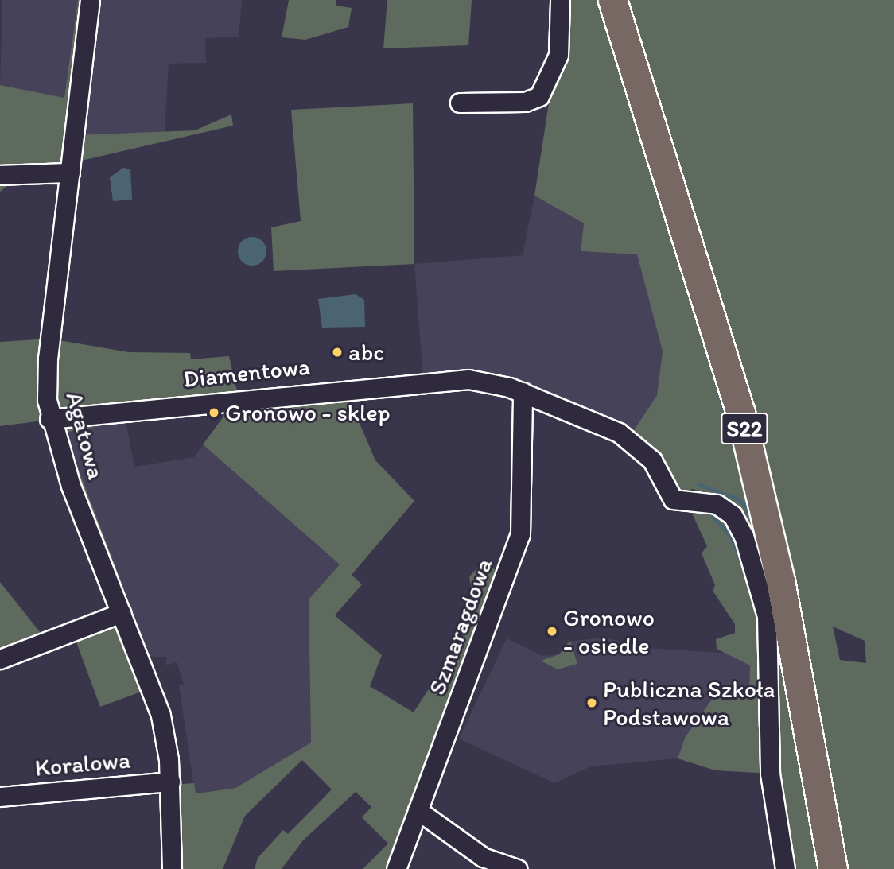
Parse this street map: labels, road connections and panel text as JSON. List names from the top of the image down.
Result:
{
  "streets": {
    "highway": ["S22"],
    "street": [
      "Diamentowa",
      "Agatowa",
      "Szmaragdowa",
      "Koralowa"
    ]
  },
  "crossings": [
    ["Diamentowa", "Agatowa"],
    ["Diamentowa", "Szmaragdowa"],
    ["Agatowa", "Koralowa"]
  ],
  "places": [
    "abc",
    "Gronowo - sklep",
    "Gronowo - osiedle",
    "Publiczna Szkoła Podstawowa"
  ]
}
